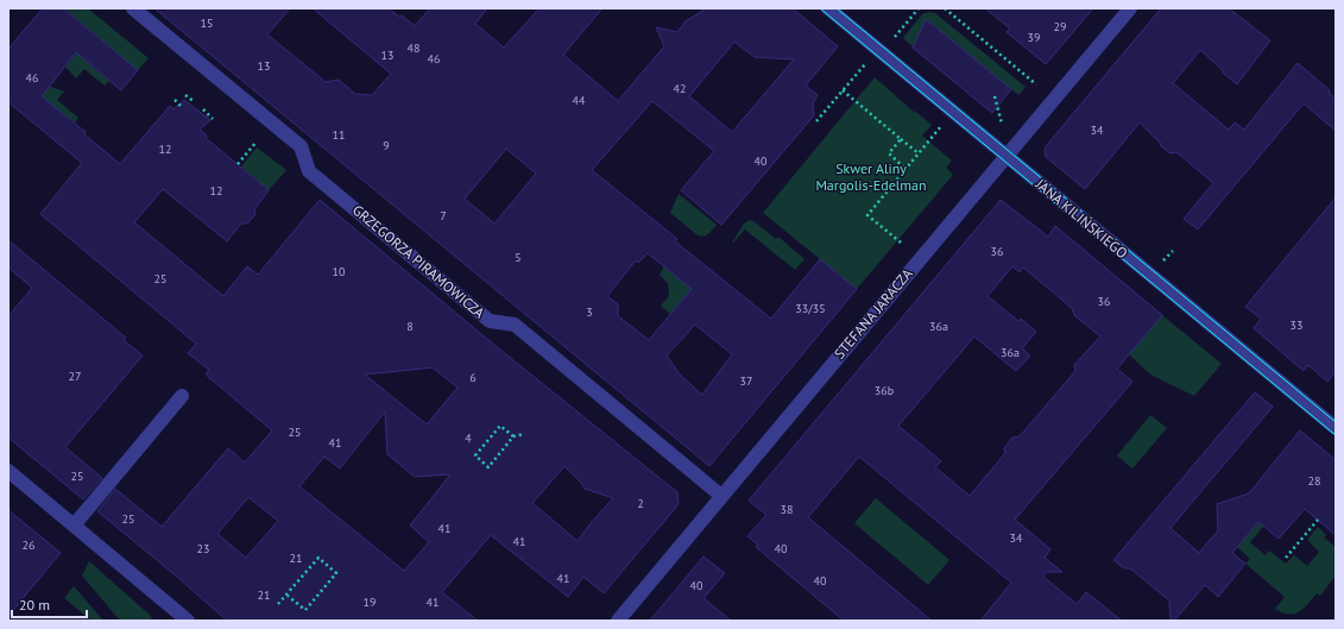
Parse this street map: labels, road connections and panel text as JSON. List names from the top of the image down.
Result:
{
  "streets": {
    "street": ["JANA KILIŃSKIEGO", "GRZEGORZA PIRAMOWICZA", "STEFANA JARACZA"]
  },
  "crossings": [
    ["JANA KILIŃSKIEGO", "STEFANA JARACZA"],
    ["GRZEGORZA PIRAMOWICZA", "STEFANA JARACZA"]
  ],
  "parks": ["Skwer Aliny Margolis-Edelman"],
  "house_numbers": [
    "15",
    "29",
    "39",
    "48",
    "13",
    "46",
    "13",
    "46",
    "42",
    "44",
    "34",
    "11",
    "9",
    "12",
    "40",
    "12",
    "7",
    "36",
    "5",
    "10",
    "25",
    "36",
    "33/35",
    "3",
    "33",
    "8",
    "36a",
    "36a",
    "27",
    "6",
    "37",
    "36b",
    "25",
    "4",
    "41",
    "25",
    "28",
    "2",
    "38",
    "25",
    "41",
    "34",
    "41",
    "26",
    "23",
    "40",
    "21",
    "41",
    "40",
    "40",
    "21",
    "19",
    "41"
  ],
  "scale_bar": "20 m"
}
